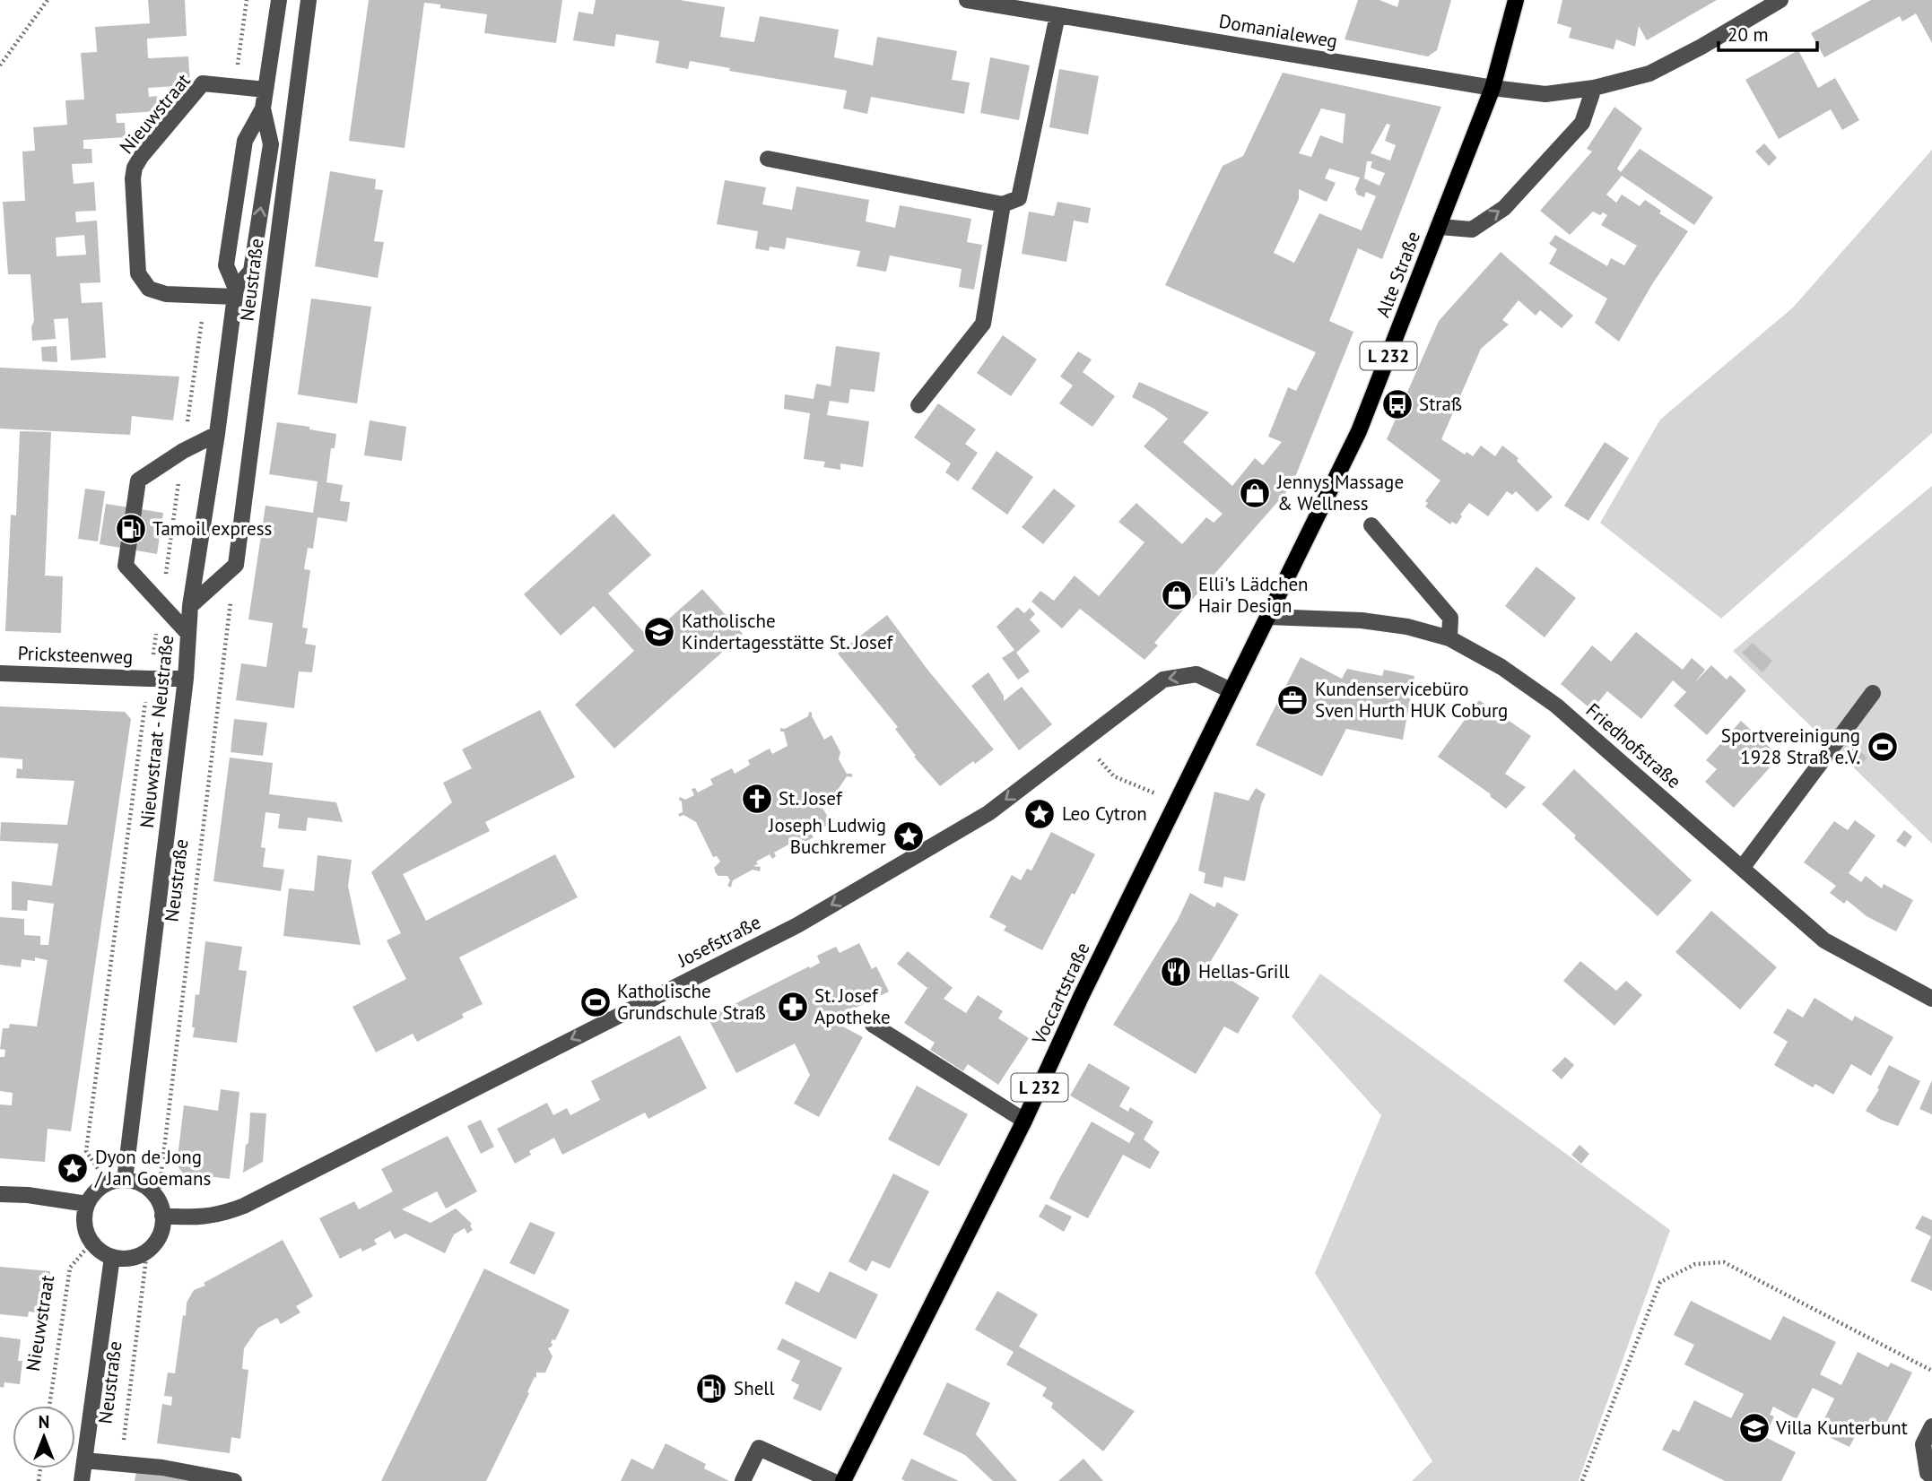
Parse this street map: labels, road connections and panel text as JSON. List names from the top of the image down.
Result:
{
  "streets": {
    "main road": ["Alte Straße", "L 232", "Voccartstraße"],
    "street": [
      "Domanialeweg",
      "Nieuwstraat",
      "Neustraße",
      "Pricksteenweg",
      "Nieuwstraat - Neustraße",
      "Friedhofstraße",
      "Josefstraße"
    ]
  },
  "crossings": [
    ["Domanialeweg", "Alte Straße"],
    ["Nieuwstraat", "Neustraße"],
    ["Nieuwstraat", "Nieuwstraat - Neustraße"],
    ["Nieuwstraat", "Josefstraße"],
    ["Alte Straße", "Friedhofstraße"],
    ["Alte Straße", "Josefstraße"],
    ["Alte Straße", "Voccartstraße"],
    ["Neustraße", "Nieuwstraat - Neustraße"],
    ["Neustraße", "Josefstraße"],
    ["Pricksteenweg", "Nieuwstraat - Neustraße"],
    ["Nieuwstraat - Neustraße", "Josefstraße"],
    ["Josefstraße", "Voccartstraße"]
  ],
  "one_way": ["Josefstraße"],
  "places": {
    "bus stop": ["Straß"],
    "shop": ["Jennys Massage & Wellness", "Elli's Lädchen Hair Design"],
    "fuel station": ["Tamoil express", "Shell"],
    "school or university": ["Katholische Kindertagesstätte St. Josef", "Villa Kunterbunt"],
    "office": ["Kundenservicebüro Sven Hurth HUK Coburg"],
    "sports": ["Sportvereinigung 1928 Straß e.V.", "Katholische Grundschule Straß"],
    "church": ["St. Josef"],
    "place": ["Leo Cytron", "Joseph Ludwig Buchkremer", "Dyon de Jong / Jan Goemans"],
    "restaurant": ["Hellas-Grill"],
    "pharmacy": ["St. Josef Apotheke"]
  },
  "scale_bar": "20 m",
  "north": "top"
}
